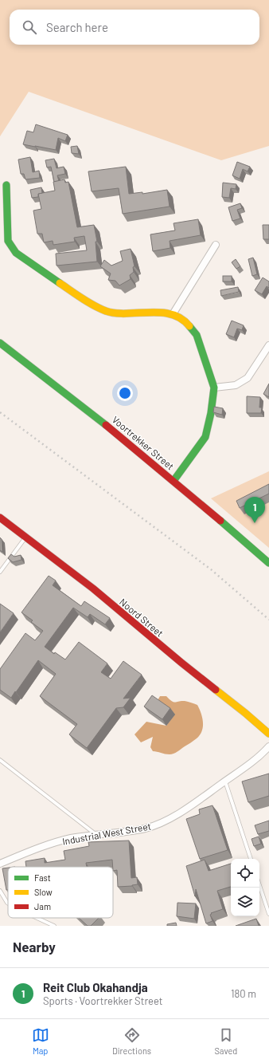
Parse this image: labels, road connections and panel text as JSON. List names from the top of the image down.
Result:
{
  "streets": {
    "street": ["Voortrekker Street", "Noord Street", "Industrial West Street"]
  },
  "legend": ["Fast", "Slow", "Jam"],
  "page": {
    "search": "Search here",
    "pins": "1",
    "heading": "Nearby",
    "list": [
      {
        "mark": "1",
        "name": "Reit Club Okahandja",
        "note": "Sports · Voortrekker Street",
        "value": "180 m"
      }
    ],
    "nav": ["Map", "Directions", "Saved"]
  }
}
